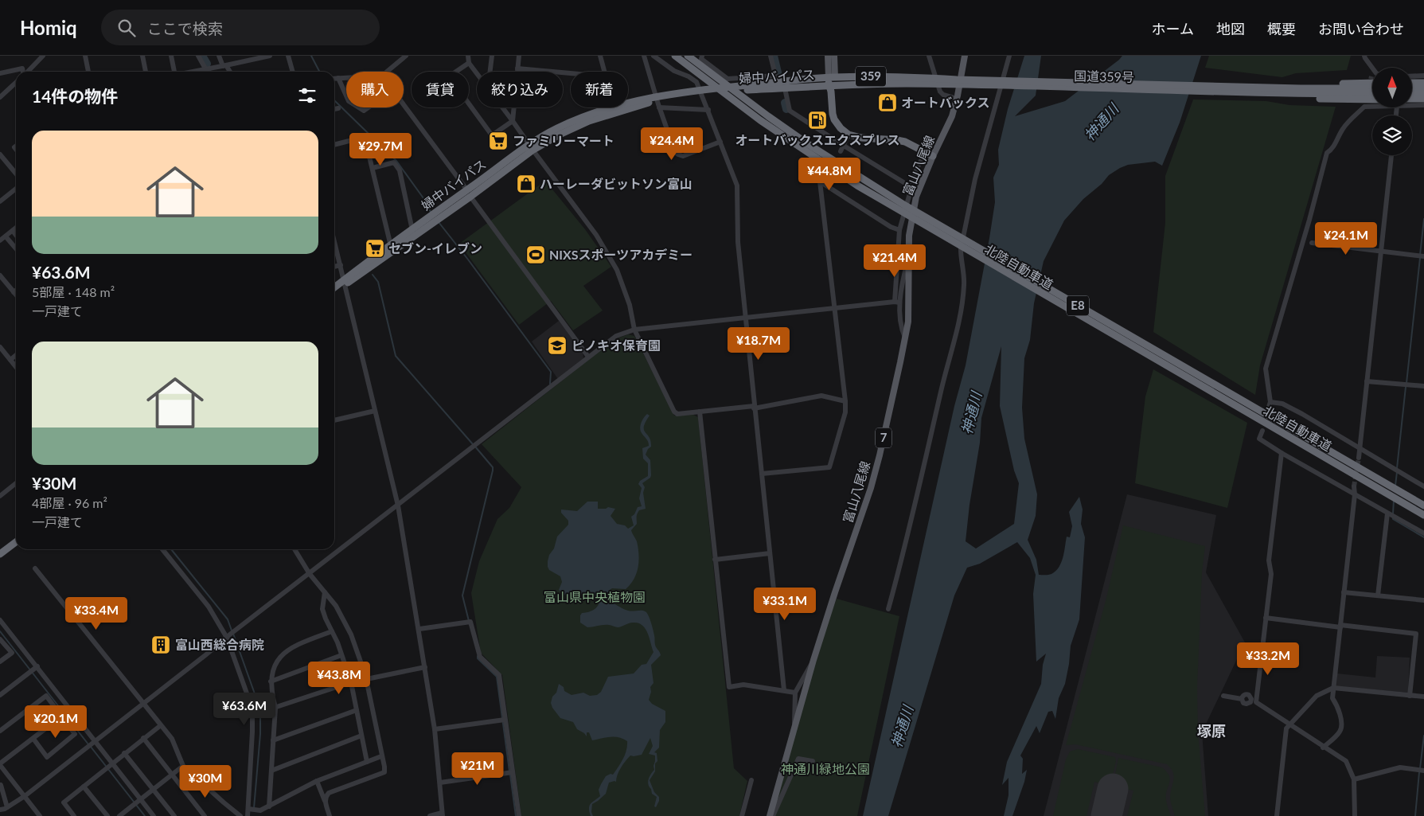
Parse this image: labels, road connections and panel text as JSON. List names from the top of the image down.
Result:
{
  "streets": {
    "highway": [
      "婦中バイパス",
      "359",
      "国道359号",
      "北陸自動車道",
      "E8"
    ],
    "main road": ["富山八尾線", "7"]
  },
  "crossings": [
    ["婦中バイパス", "国道359号"]
  ],
  "districts": ["塚原"],
  "water": ["神通川"],
  "parks": ["富山県中央植物園", "神通川緑地公園"],
  "places": {
    "shop": ["オートバックス", "ハーレーダビットソン富山"],
    "fuel station": ["オートバックスエクスプレス"],
    "supermarket": ["ファミリーマート", "セブン-イレブン"],
    "sports": ["NIXSスポーツアカデミー"],
    "school or university": ["ピノキオ保育園"],
    "building": ["富山西総合病院"]
  },
  "north": "top",
  "page": {
    "header": "Homiq",
    "search": "ここで検索",
    "nav": [
      "ホーム",
      "地図",
      "概要",
      "お問い合わせ"
    ],
    "chip": [
      "購入",
      "賃貸",
      "絞り込み",
      "新着"
    ],
    "heading": "14件の物件",
    "list": [
      {
        "name": "¥63.6M",
        "note": "5部屋 · 148 m² · 一戸建て"
      },
      {
        "name": "¥30M",
        "note": "4部屋 · 96 m² · 一戸建て"
      }
    ],
    "price": [
      "¥24.4M",
      "¥29.7M",
      "¥44.8M",
      "¥24.1M",
      "¥21.4M",
      "¥18.7M",
      "¥33.1M",
      "¥33.4M",
      "¥33.2M",
      "¥43.8M",
      "¥63.6M",
      "¥20.1M",
      "¥21M",
      "¥30M"
    ]
  }
}
